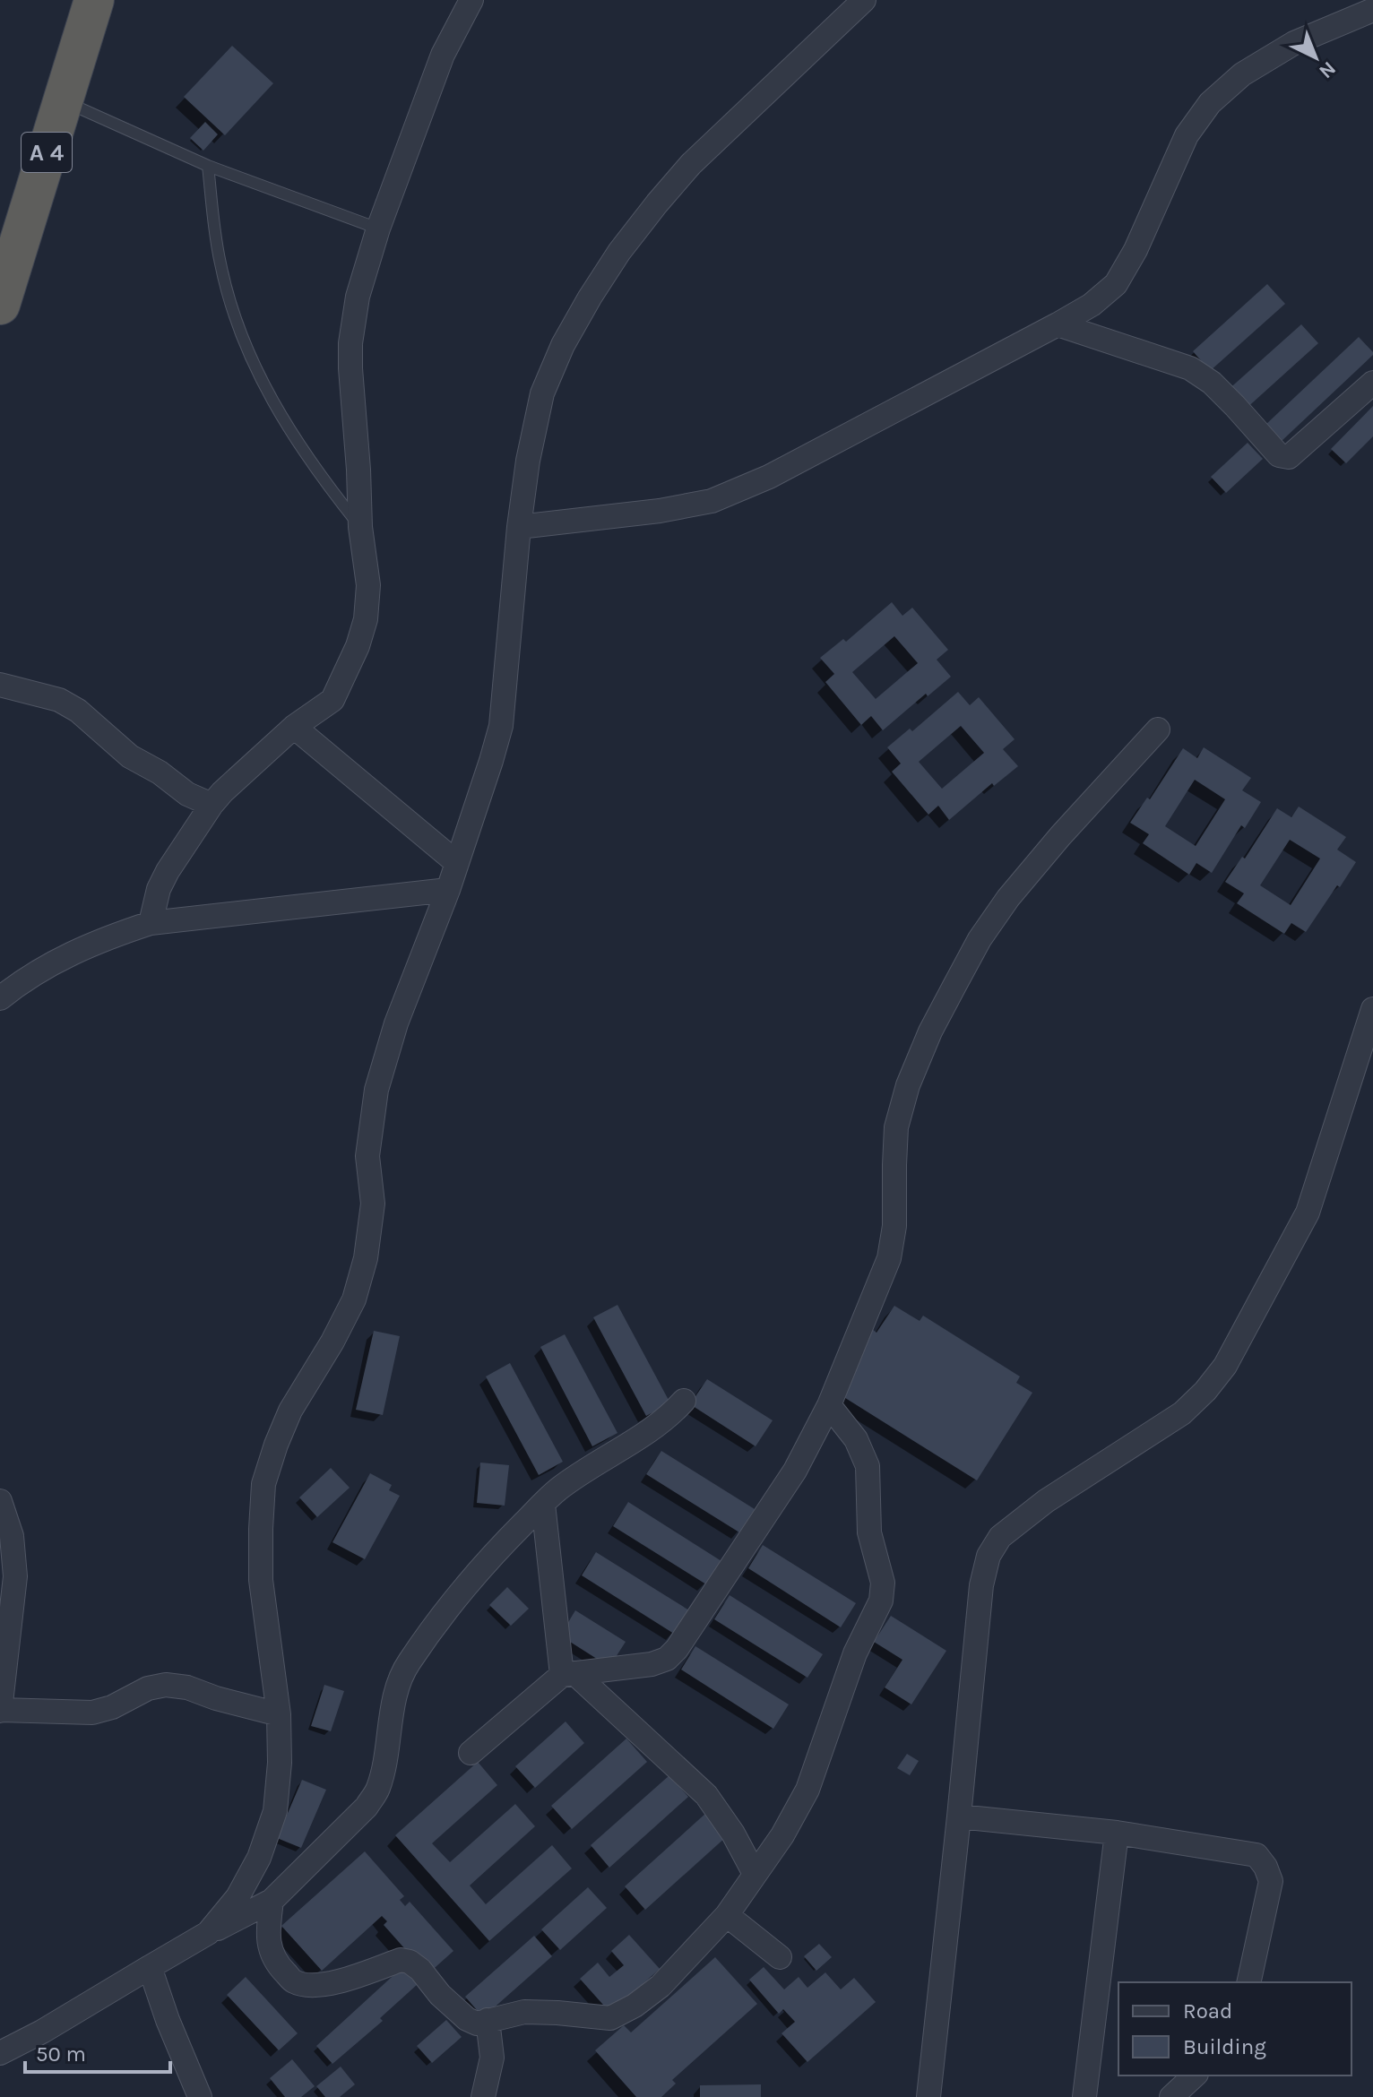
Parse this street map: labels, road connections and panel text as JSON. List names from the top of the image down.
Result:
{
  "streets": {
    "highway": ["A 4"]
  },
  "legend": ["Road", "Building"],
  "scale_bar": "50 m",
  "north": "bottom right"
}
